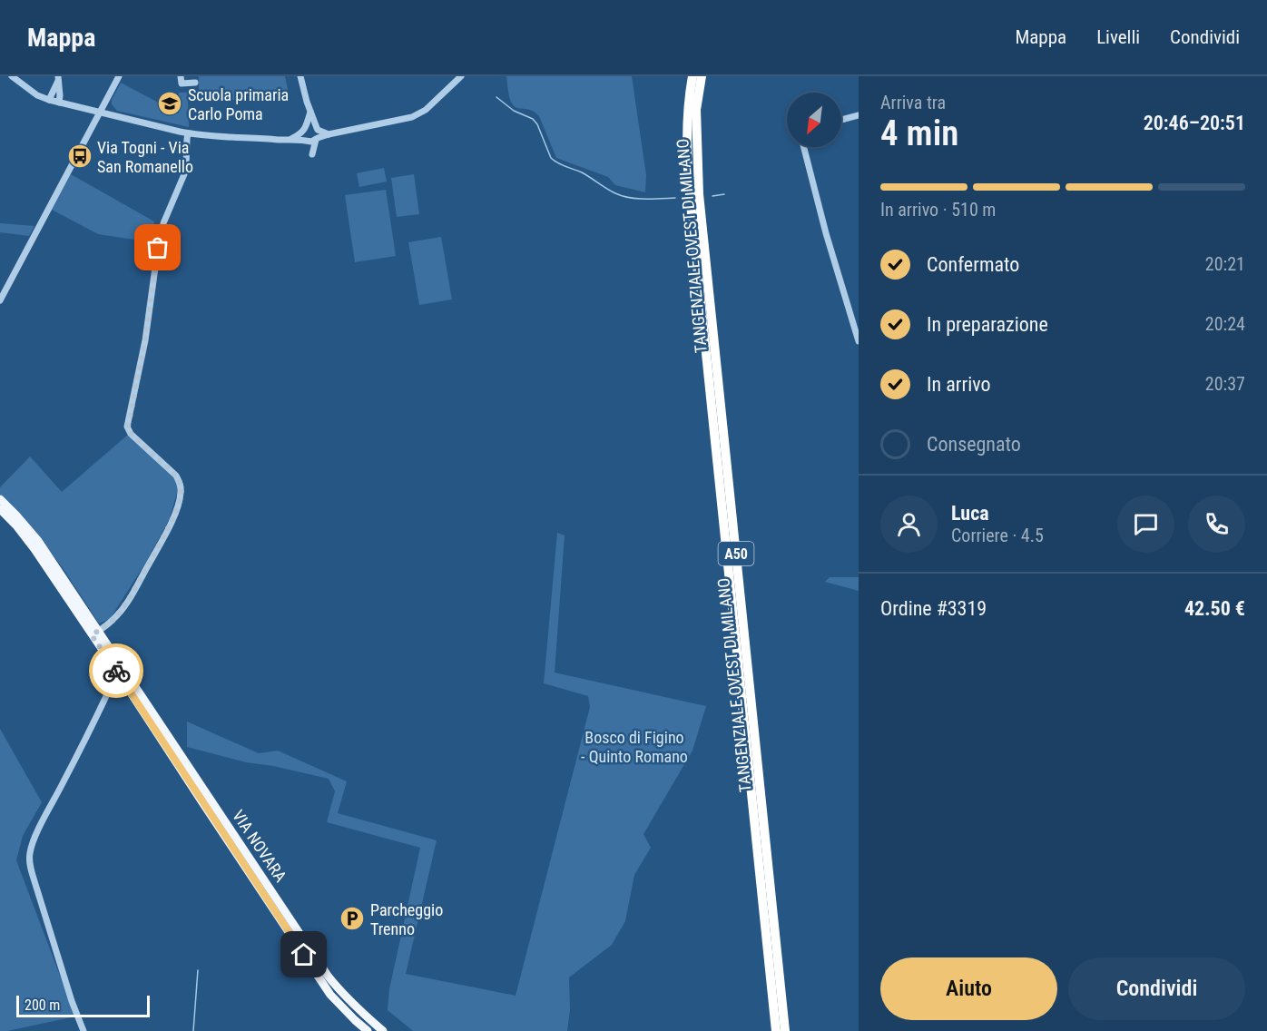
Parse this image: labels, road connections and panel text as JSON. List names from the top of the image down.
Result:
{
  "streets": {
    "highway": ["TANGENZIALE OVEST DI MILANO", "A50"],
    "main road": ["VIA NOVARA"]
  },
  "parks": ["Bosco di Figino - Quinto Romano"],
  "places": {
    "school or university": ["Scuola primaria Carlo Poma"],
    "bus stop": ["Via Togni - Via San Romanello"],
    "parking": ["Parcheggio Trenno"]
  },
  "scale_bar": "200 m",
  "north": "bottom left",
  "page": {
    "header": "Mappa",
    "nav": ["Mappa", "Livelli", "Condividi"],
    "heading": ["4 min", "Arriva tra", "20:46–20:51"],
    "panel": [
      "Luca",
      "Corriere · 4.5",
      "Ordine #3319",
      "42.50 €"
    ],
    "bar": "In arrivo · 510 m",
    "list": [
      ["Confermato", "20:21"],
      ["In preparazione", "20:24"],
      ["In arrivo", "20:37"],
      "Consegnato"
    ],
    "buttons": ["Aiuto", "Condividi"],
    "scale": "200 m"
  }
}
